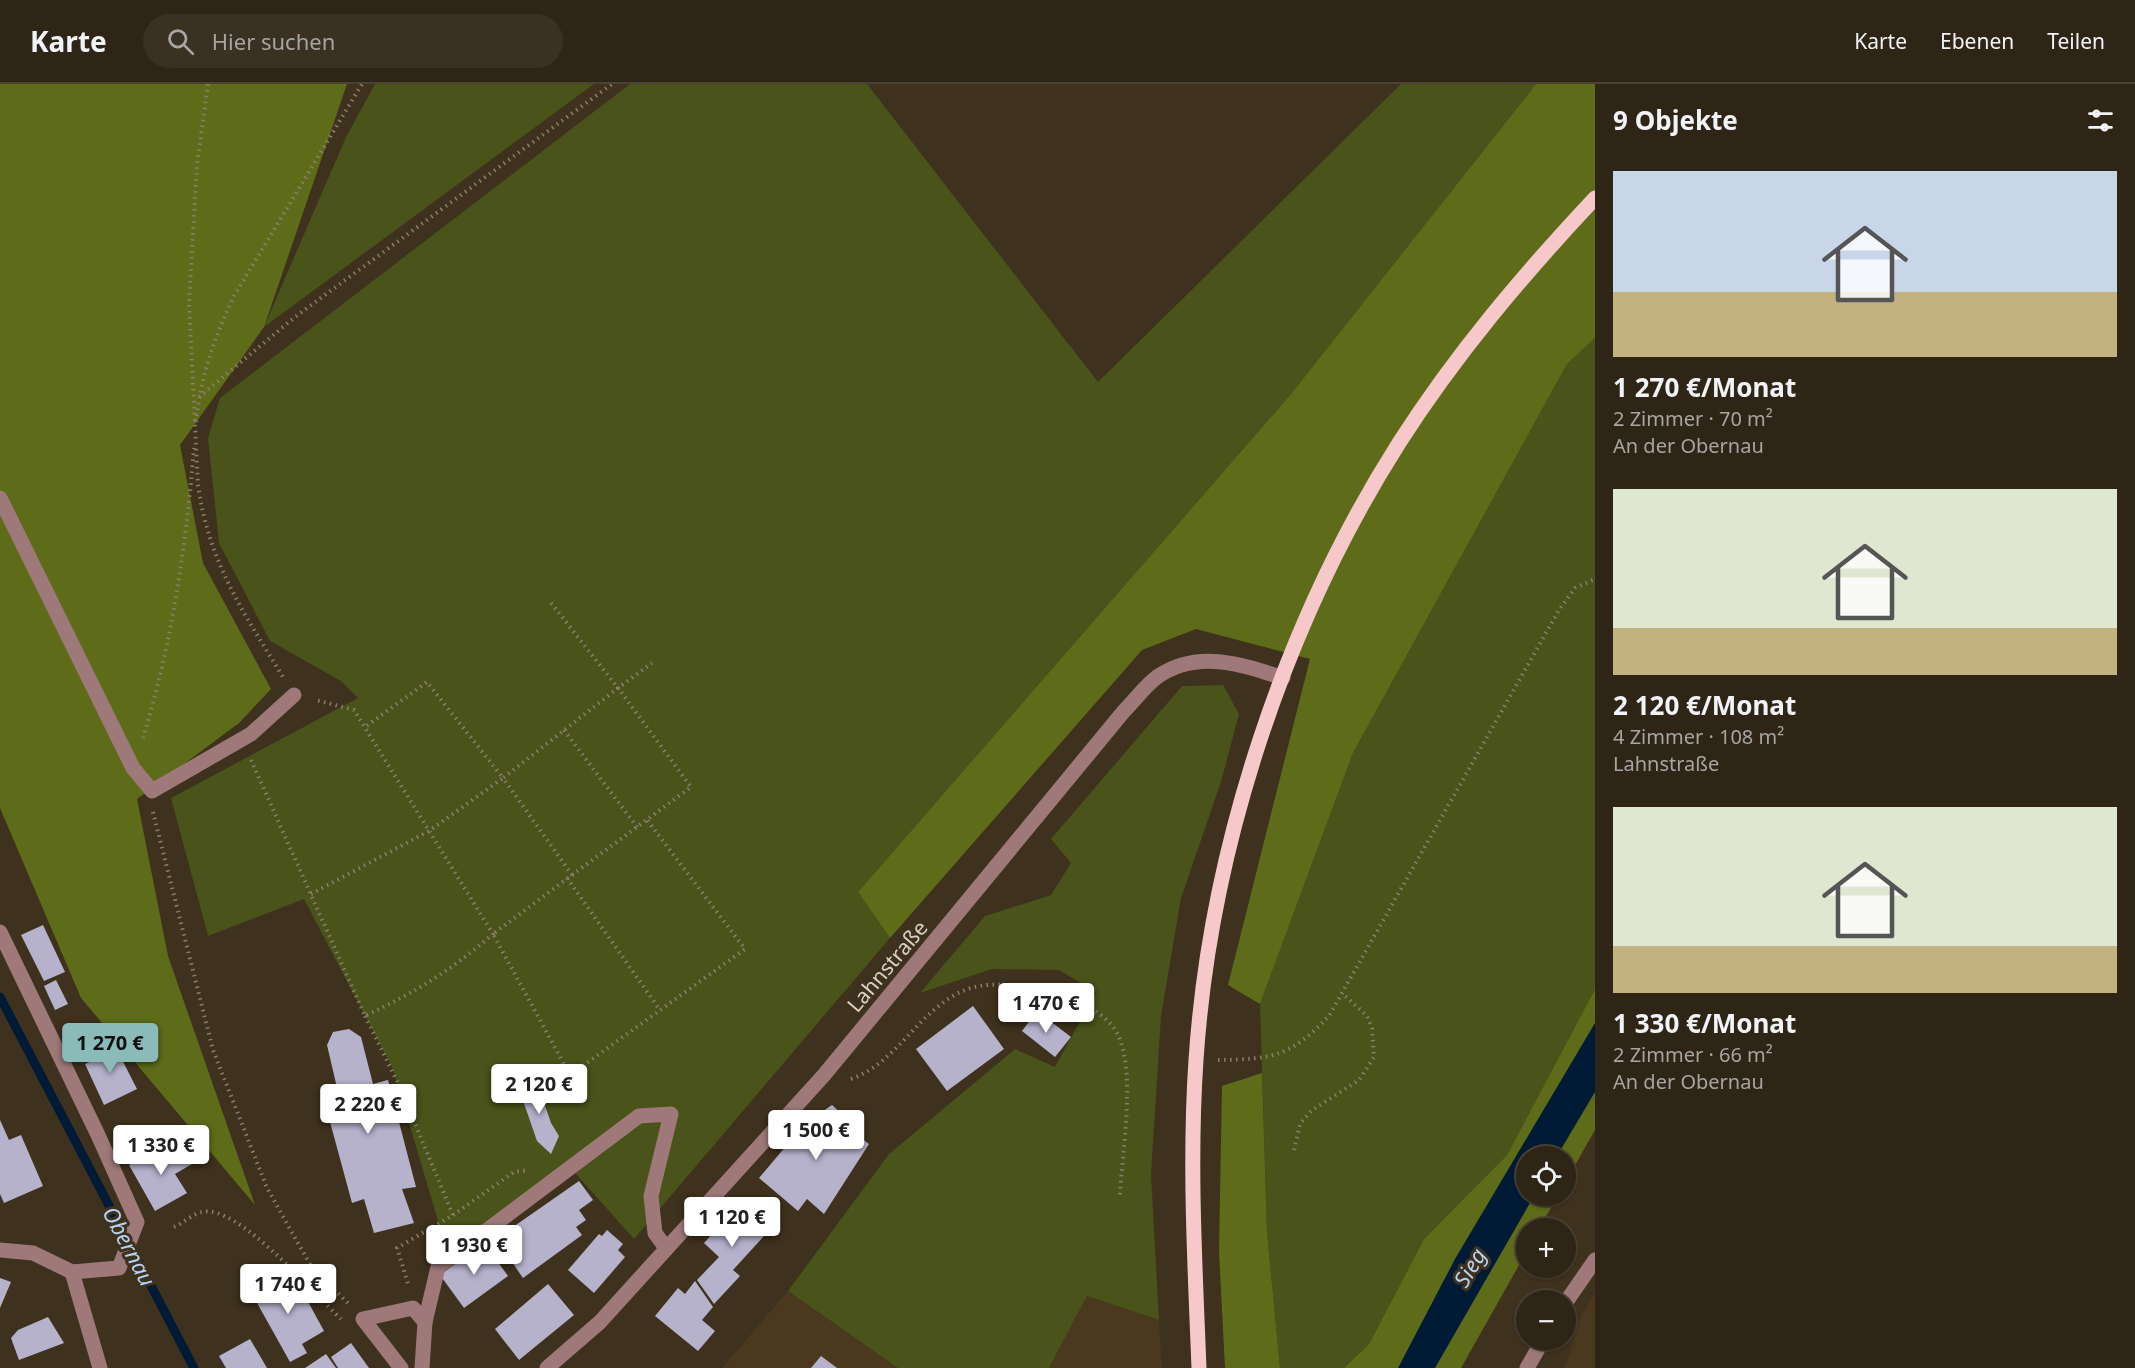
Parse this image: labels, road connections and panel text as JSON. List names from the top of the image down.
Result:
{
  "streets": {
    "street": ["Lahnstraße"]
  },
  "water": ["Obernau", "Sieg"],
  "page": {
    "header": "Karte",
    "search": "Hier suchen",
    "nav": ["Karte", "Ebenen", "Teilen"],
    "heading": "9 Objekte",
    "list": [
      {
        "name": "1 270 €/Monat",
        "note": "2 Zimmer · 70 m² · An der Obernau"
      },
      {
        "name": "2 120 €/Monat",
        "note": "4 Zimmer · 108 m² · Lahnstraße"
      },
      {
        "name": "1 330 €/Monat",
        "note": "2 Zimmer · 66 m² · An der Obernau"
      }
    ],
    "price": [
      "1 470 €",
      "1 270 €",
      "2 120 €",
      "2 220 €",
      "1 500 €",
      "1 330 €",
      "1 120 €",
      "1 930 €",
      "1 740 €"
    ],
    "map_buttons": ["+", "−"]
  }
}
